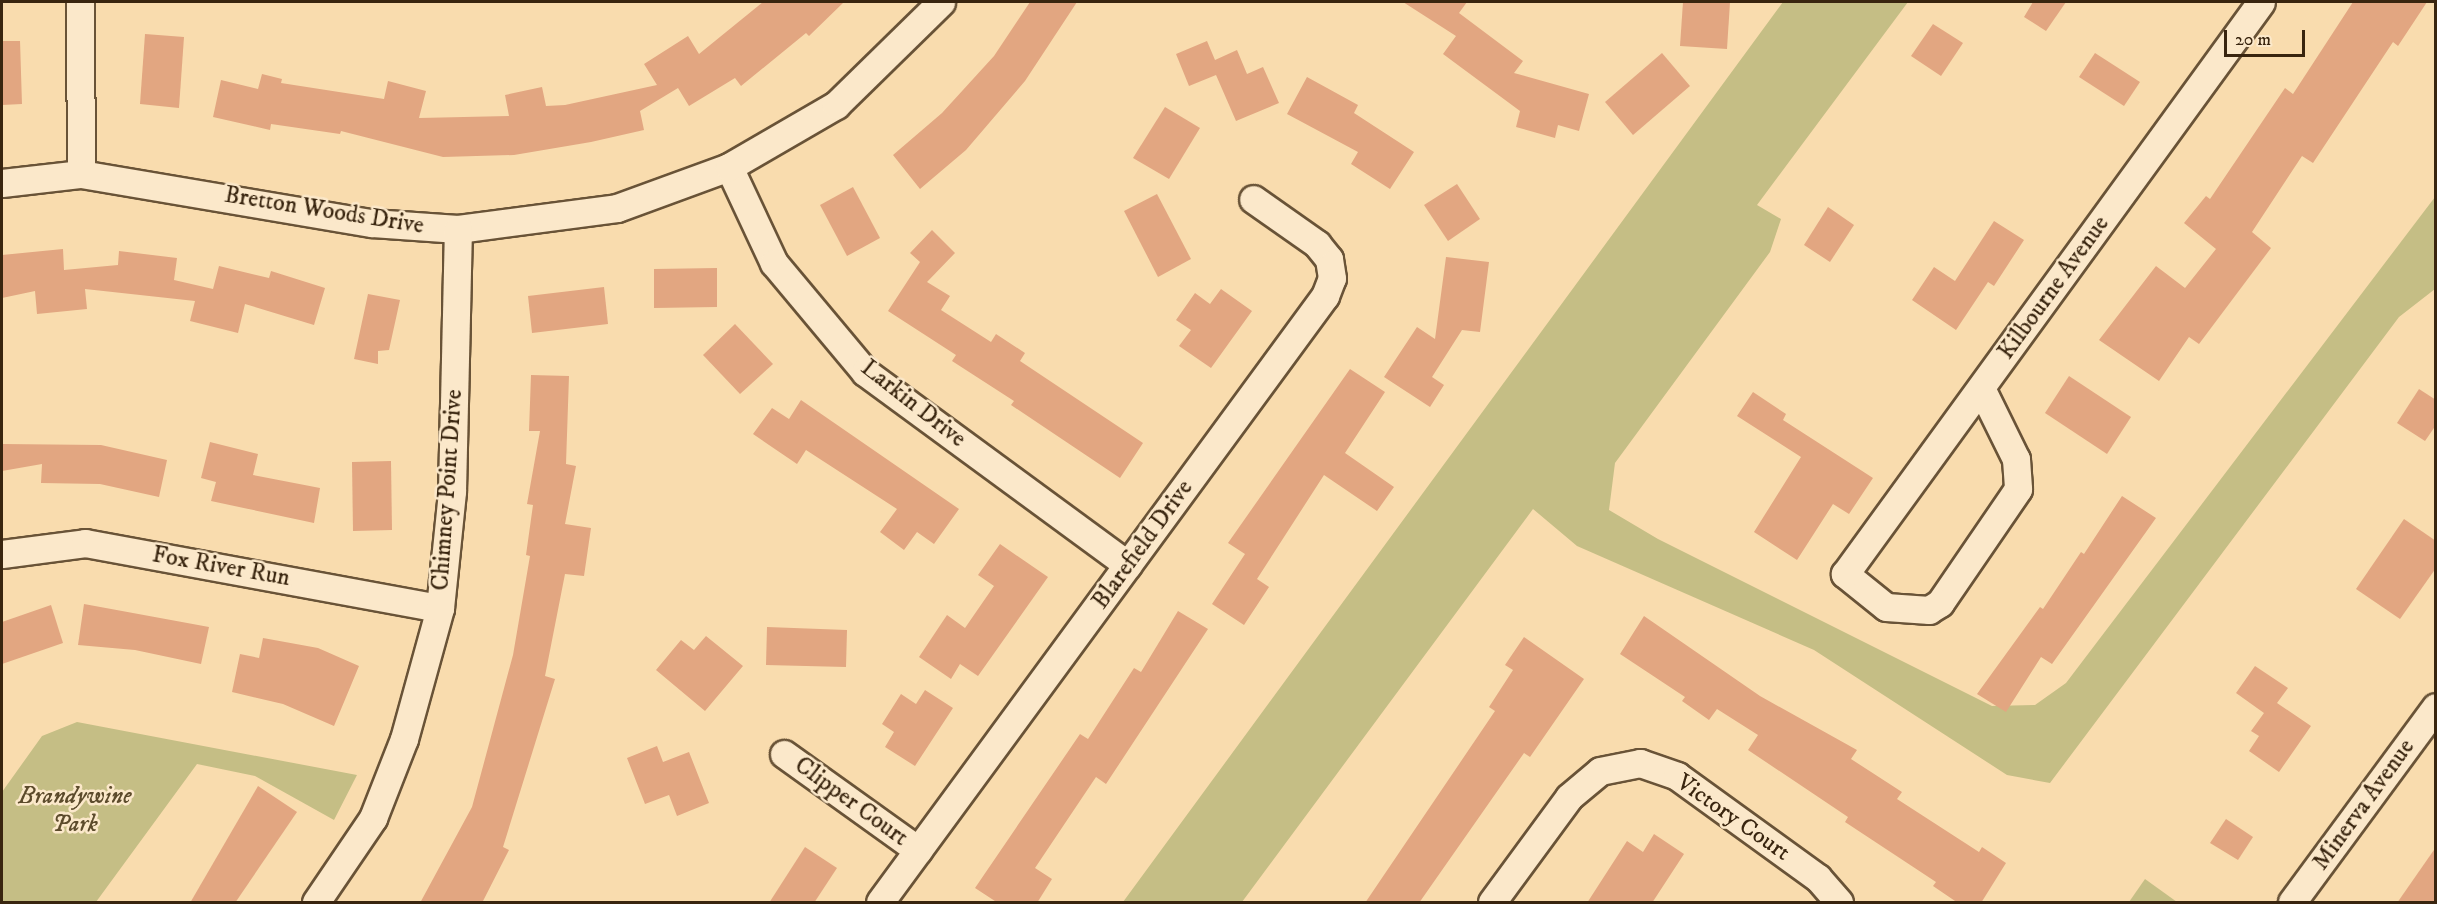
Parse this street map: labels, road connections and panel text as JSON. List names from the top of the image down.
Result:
{
  "streets": {
    "street": [
      "Bretton Woods Drive",
      "Kilbourne Avenue",
      "Larkin Drive",
      "Chimney Point Drive",
      "Blarefield Drive",
      "Fox River Run",
      "Clipper Court",
      "Minerva Avenue",
      "Victory Court"
    ]
  },
  "crossings": [
    ["Bretton Woods Drive", "Larkin Drive"],
    ["Bretton Woods Drive", "Chimney Point Drive"],
    ["Larkin Drive", "Blarefield Drive"],
    ["Chimney Point Drive", "Fox River Run"],
    ["Blarefield Drive", "Clipper Court"]
  ],
  "parks": ["Brandywine Park"],
  "scale_bar": "20 m"
}
